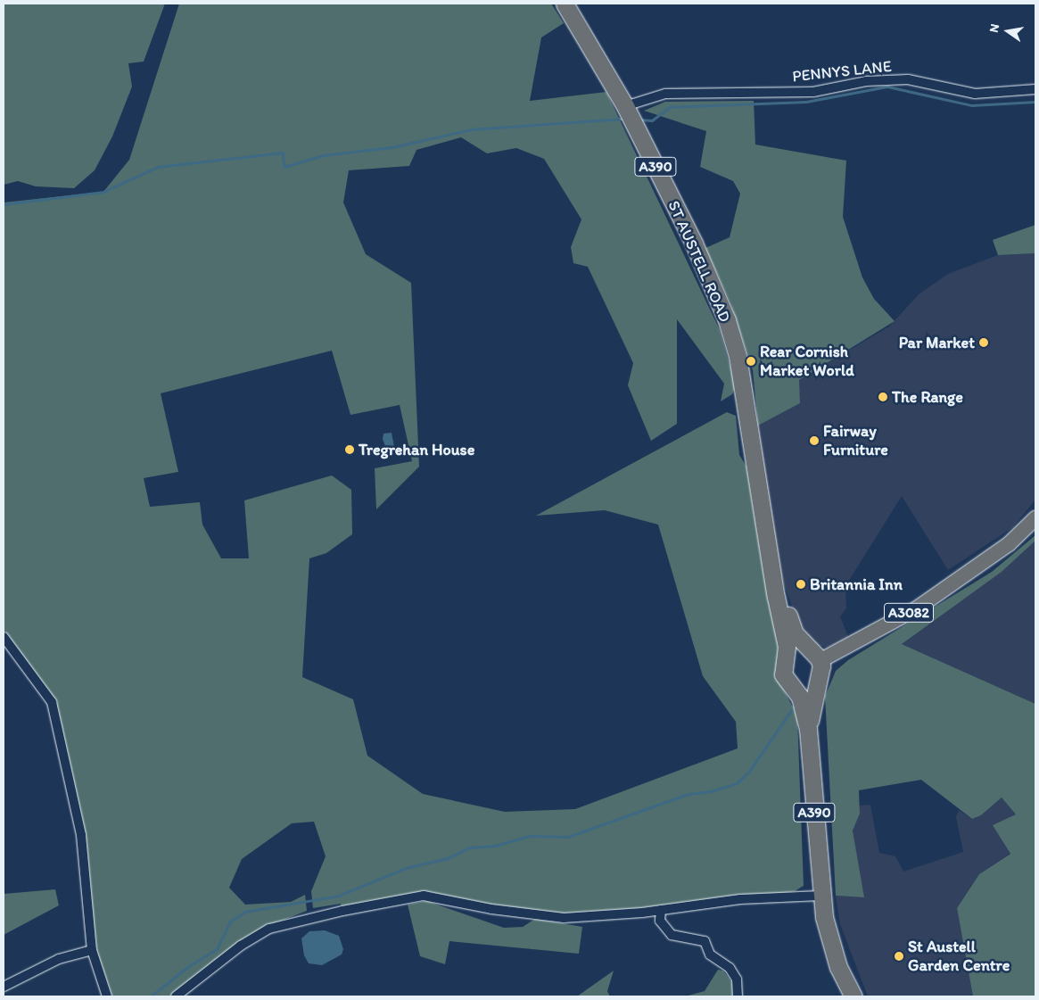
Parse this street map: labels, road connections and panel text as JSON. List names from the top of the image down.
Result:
{
  "streets": {
    "highway": ["A390", "ST AUSTELL ROAD"],
    "main road": ["A3082"],
    "street": ["PENNYS LANE"]
  },
  "crossings": [
    ["PENNYS LANE", "ST AUSTELL ROAD"]
  ],
  "places": [
    "Par Market",
    "Rear Cornish Market World",
    "The Range",
    "Fairway Furniture",
    "Tregrehan House",
    "Britannia Inn",
    "St Austell Garden Centre"
  ],
  "north": "left"
}
